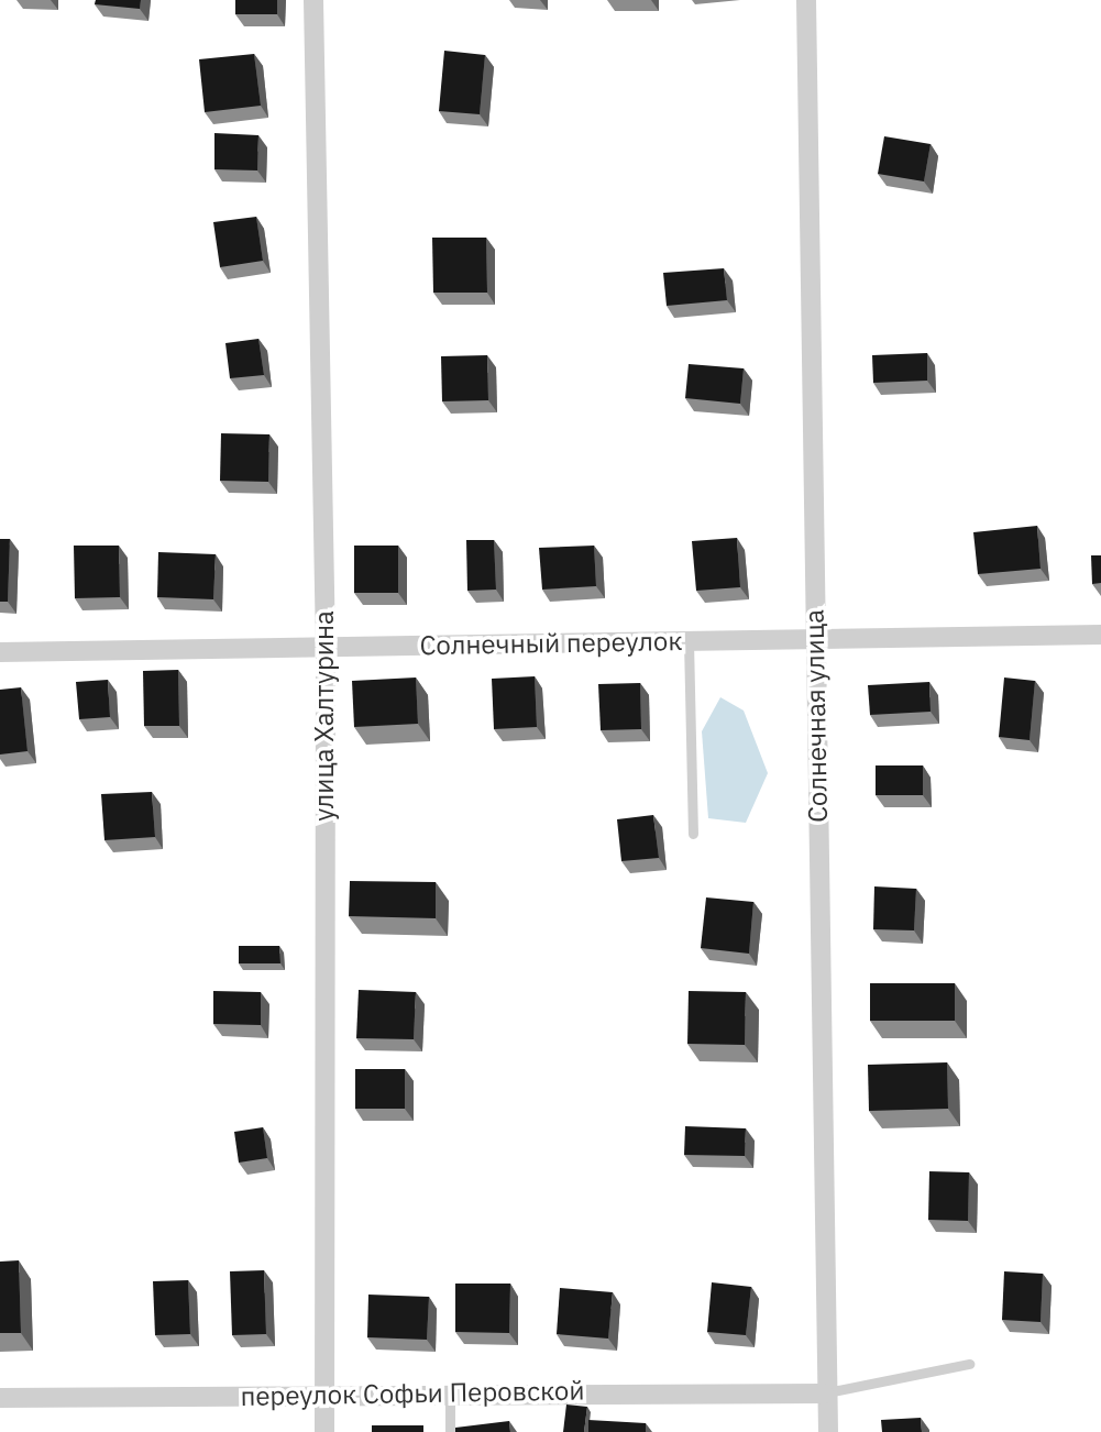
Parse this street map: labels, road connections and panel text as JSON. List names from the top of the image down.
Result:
{
  "streets": {
    "street": [
      "Солнечный переулок",
      "улица Халтурина",
      "Солнечная улица",
      "переулок Софьи Перовской"
    ]
  },
  "crossings": [
    ["Солнечный переулок", "улица Халтурина"],
    ["Солнечный переулок", "Солнечная улица"],
    ["улица Халтурина", "переулок Софьи Перовской"],
    ["Солнечная улица", "переулок Софьи Перовской"]
  ]
}
